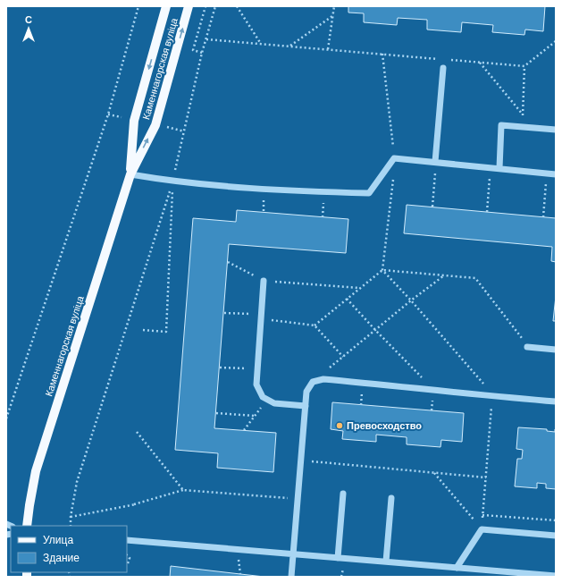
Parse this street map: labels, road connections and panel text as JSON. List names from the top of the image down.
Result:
{
  "streets": {
    "main road": ["Каменнагорская вуліца"]
  },
  "places": ["Превосходство"],
  "legend": ["Улица", "Здание"],
  "north": "top"
}
